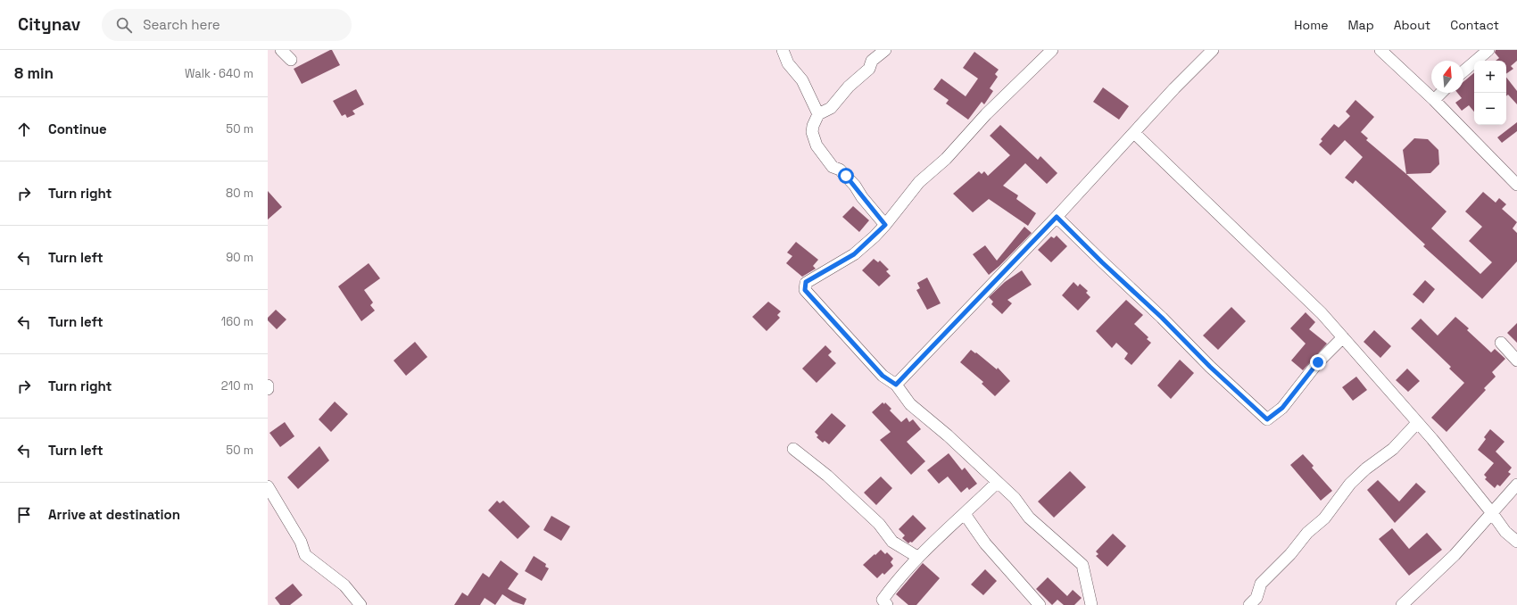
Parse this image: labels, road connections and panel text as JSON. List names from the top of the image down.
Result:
{
  "north": "top",
  "page": {
    "header": "Citynav",
    "search": "Search here",
    "nav": [
      "Home",
      "Map",
      "About",
      "Contact"
    ],
    "heading": ["8 min", "Walk · 640 m"],
    "map_buttons": ["+", "−"],
    "list": [
      ["Continue", "50 m"],
      ["Turn right", "80 m"],
      ["Turn left", "90 m"],
      ["Turn left", "160 m"],
      ["Turn right", "210 m"],
      ["Turn left", "50 m"],
      "Arrive at destination"
    ]
  }
}
